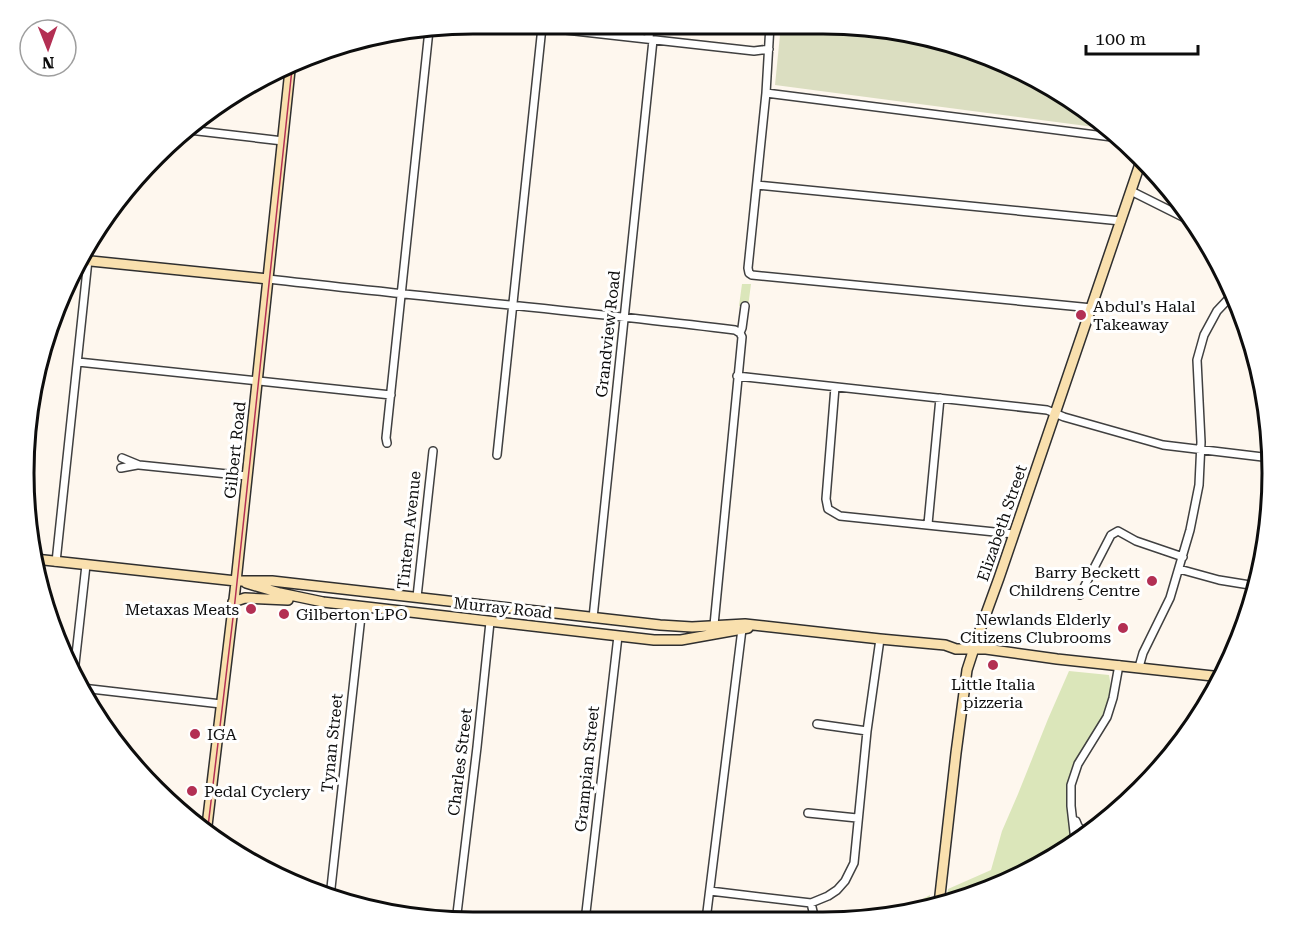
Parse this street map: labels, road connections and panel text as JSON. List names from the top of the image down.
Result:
{
  "streets": {
    "main road": [
      "Grandview Road",
      "Gilbert Road",
      "Elizabeth Street",
      "Tintern Avenue",
      "Murray Road",
      "Tynan Street",
      "Charles Street",
      "Grampian Street"
    ]
  },
  "crossings": [
    ["Grandview Road", "Murray Road"],
    ["Gilbert Road", "Murray Road"],
    ["Elizabeth Street", "Murray Road"],
    ["Tintern Avenue", "Murray Road"],
    ["Murray Road", "Tynan Street"],
    ["Murray Road", "Charles Street"],
    ["Murray Road", "Grampian Street"]
  ],
  "places": [
    "Abdul's Halal Takeaway",
    "Barry Beckett Childrens Centre",
    "Metaxas Meats",
    "Gilberton LPO",
    "Newlands Elderly Citizens Clubrooms",
    "Little Italia pizzeria",
    "IGA",
    "Pedal Cyclery"
  ],
  "scale_bar": "100 m",
  "north": "bottom"
}
